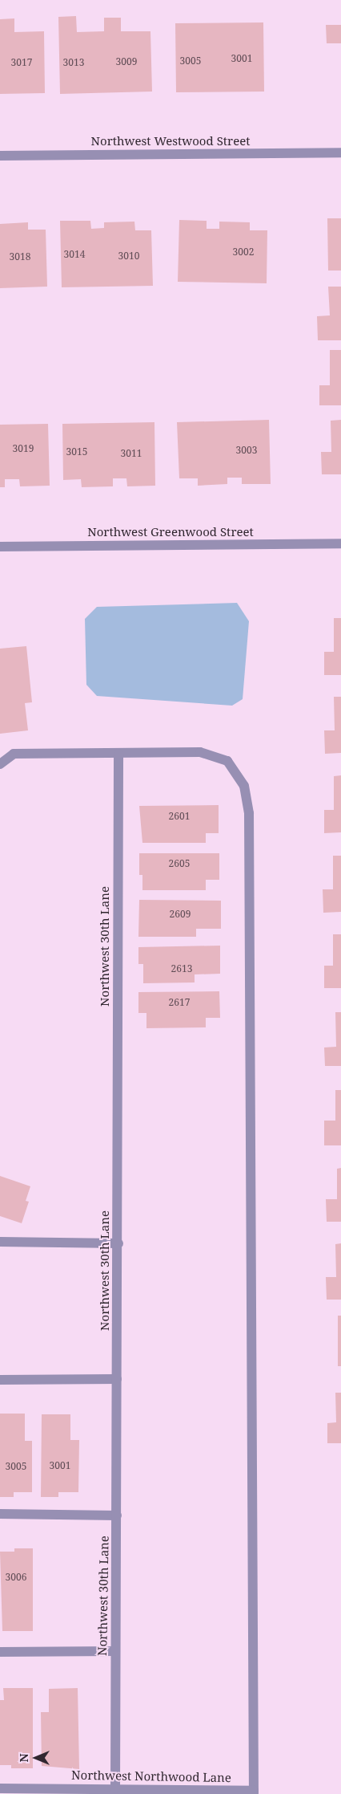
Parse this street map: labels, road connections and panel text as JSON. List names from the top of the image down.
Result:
{
  "streets": {
    "street": [
      "Northwest Westwood Street",
      "Northwest Greenwood Street",
      "Northwest 30th Lane",
      "Northwest Northwood Lane"
    ]
  },
  "crossings": [
    ["Northwest 30th Lane", "Northwest Northwood Lane"]
  ],
  "house_numbers": [
    "3001",
    "3005",
    "3009",
    "3017",
    "3013",
    "3002",
    "3014",
    "3010",
    "3018",
    "3019",
    "3003",
    "3015",
    "3011",
    "2601",
    "2605",
    "2609",
    "2613",
    "2617",
    "3001",
    "3005",
    "3006"
  ],
  "north": "left"
}
